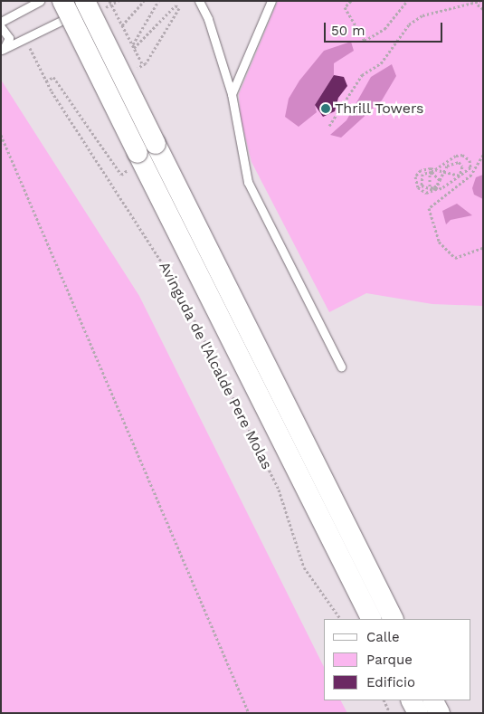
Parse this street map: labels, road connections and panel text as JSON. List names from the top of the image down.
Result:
{
  "streets": {
    "street": ["Avinguda de l'Alcalde Pere Molas"]
  },
  "places": ["Thrill Towers"],
  "legend": ["Calle", "Parque", "Edificio"],
  "scale_bar": "50 m"
}
